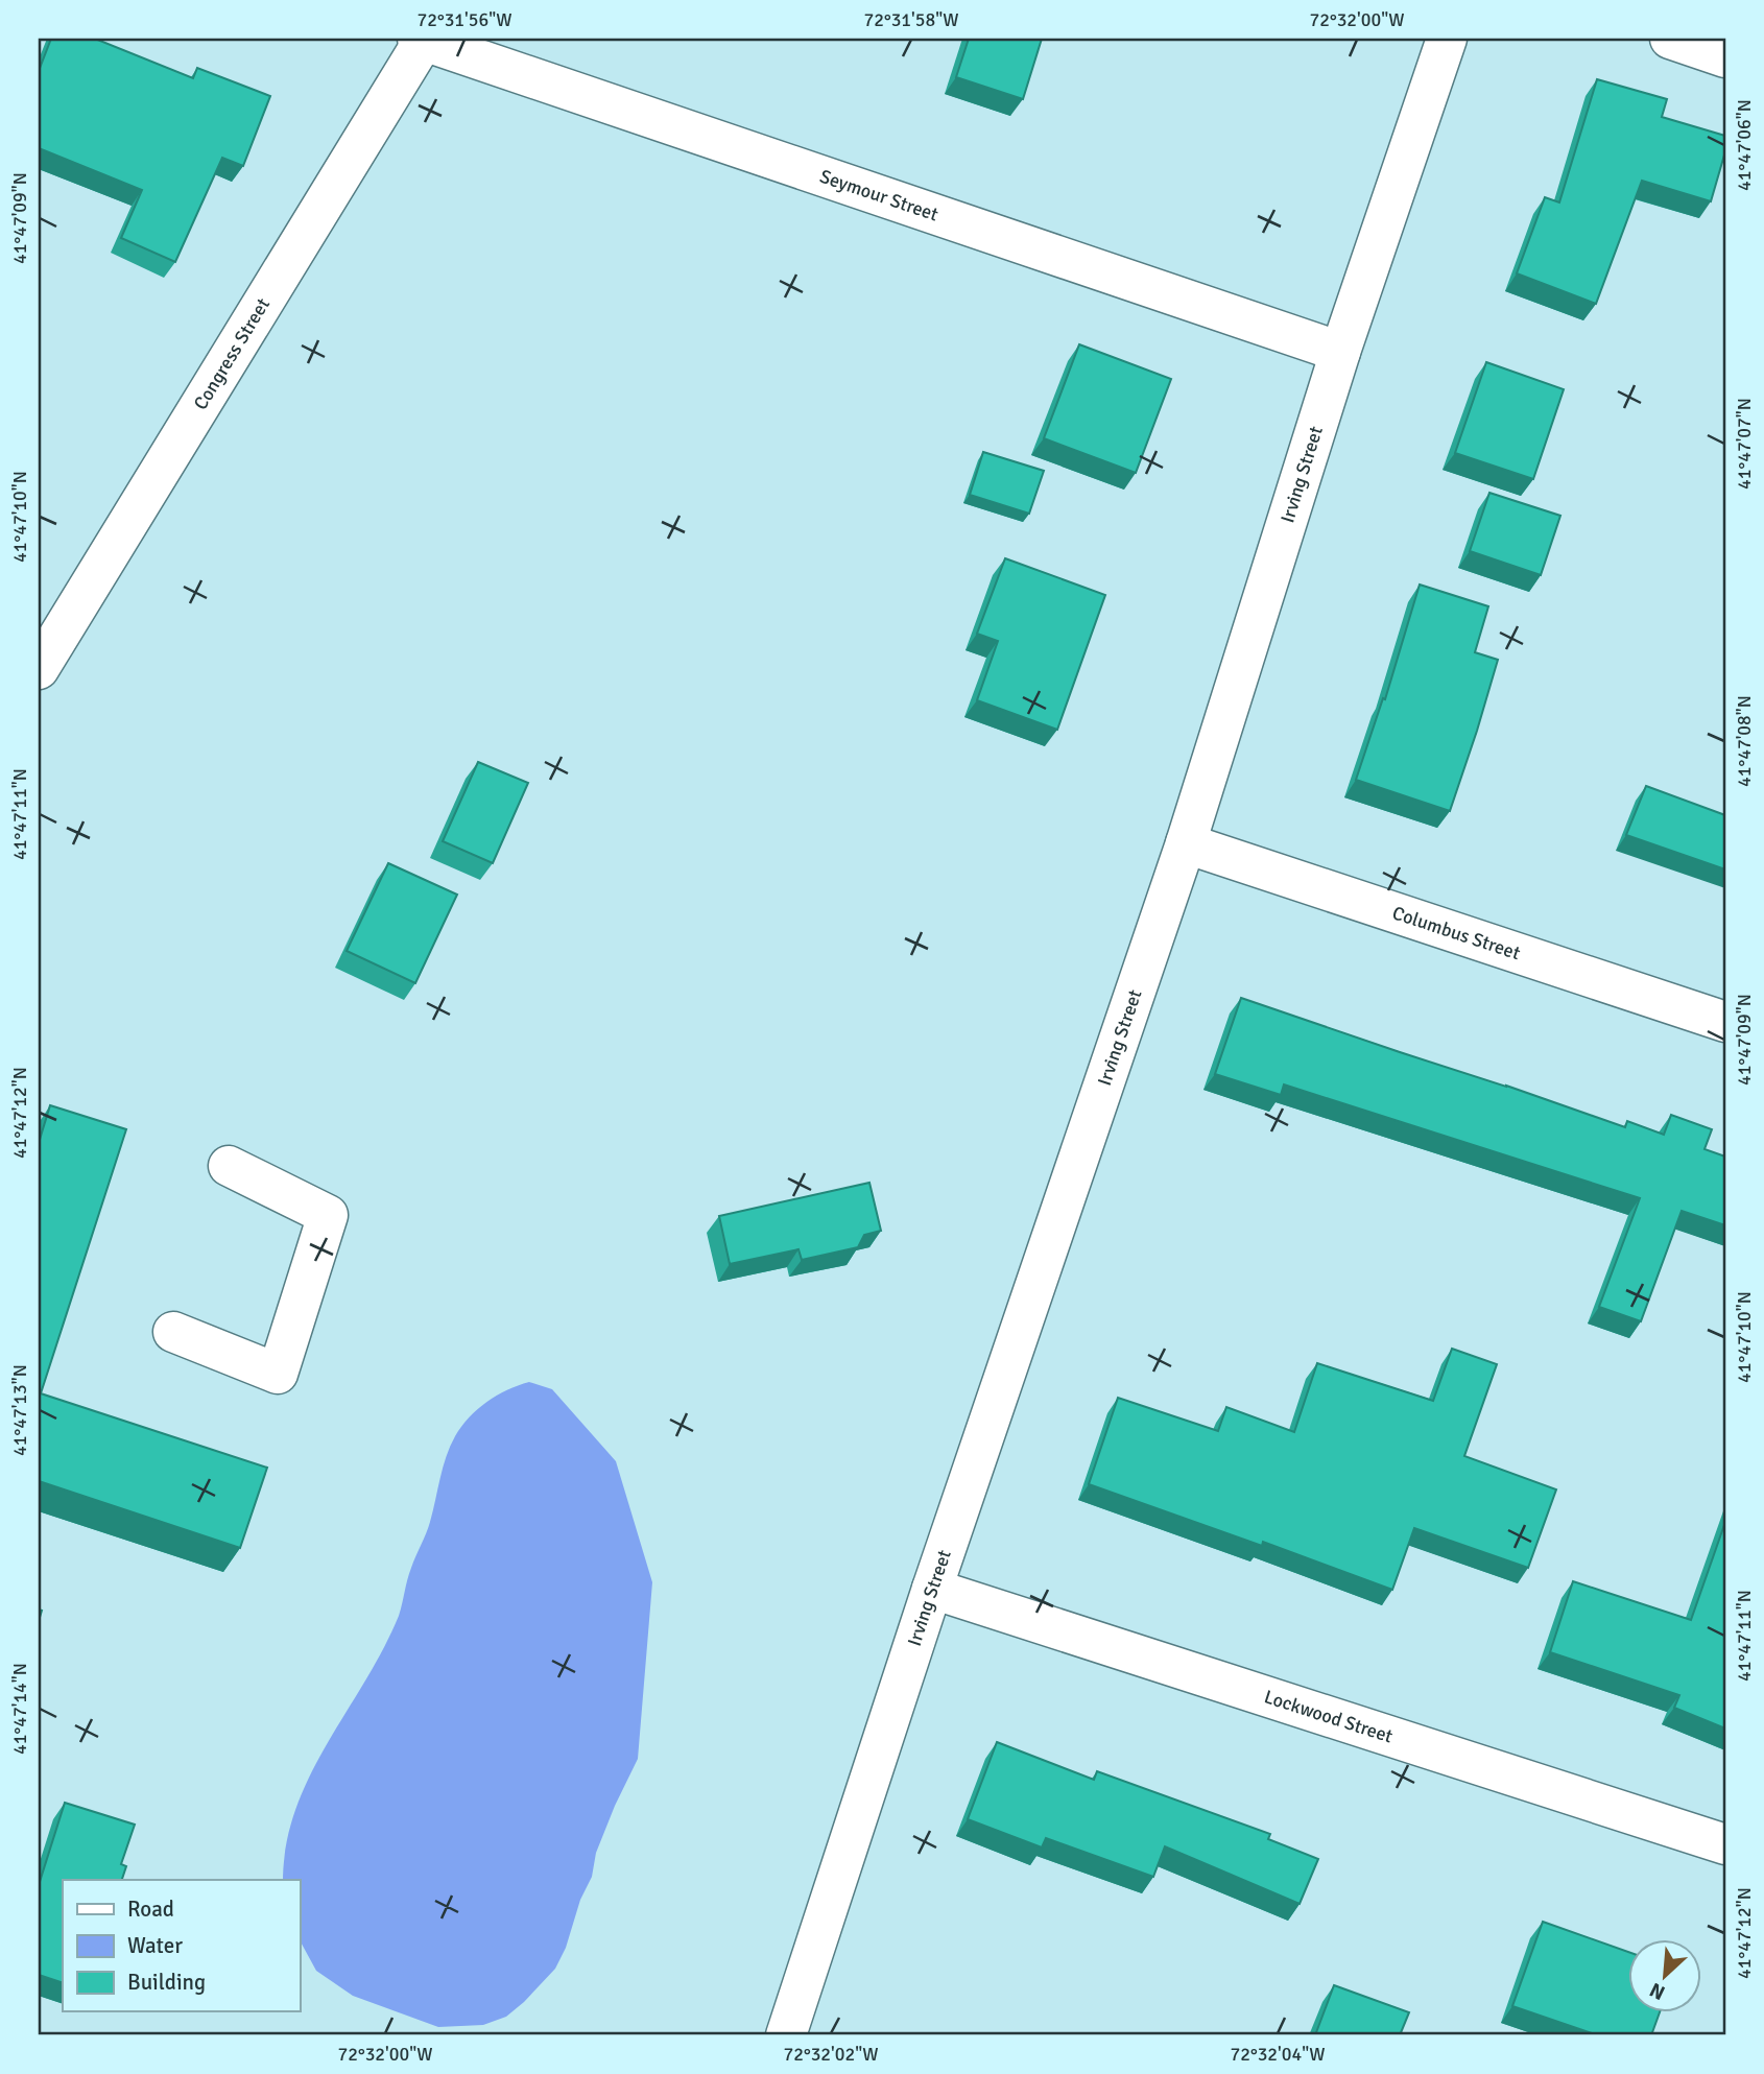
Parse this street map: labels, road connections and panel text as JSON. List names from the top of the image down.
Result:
{
  "streets": {
    "street": [
      "Seymour Street",
      "Congress Street",
      "Irving Street",
      "Columbus Street",
      "Lockwood Street"
    ]
  },
  "crossings": [
    ["Seymour Street", "Congress Street"],
    ["Seymour Street", "Irving Street"],
    ["Irving Street", "Columbus Street"],
    ["Irving Street", "Lockwood Street"]
  ],
  "legend": ["Road", "Water", "Building"],
  "north": "bottom left",
  "coordinates": [
    "72°31'56\"W",
    "72°31'58\"W",
    "72°32'00\"W",
    "41°47'06\"N",
    "41°47'09\"N",
    "41°47'07\"N",
    "41°47'10\"N",
    "41°47'08\"N",
    "41°47'11\"N",
    "41°47'12\"N",
    "41°47'13\"N",
    "41°47'14\"N",
    "72°32'02\"W",
    "72°32'04\"W"
  ]
}
